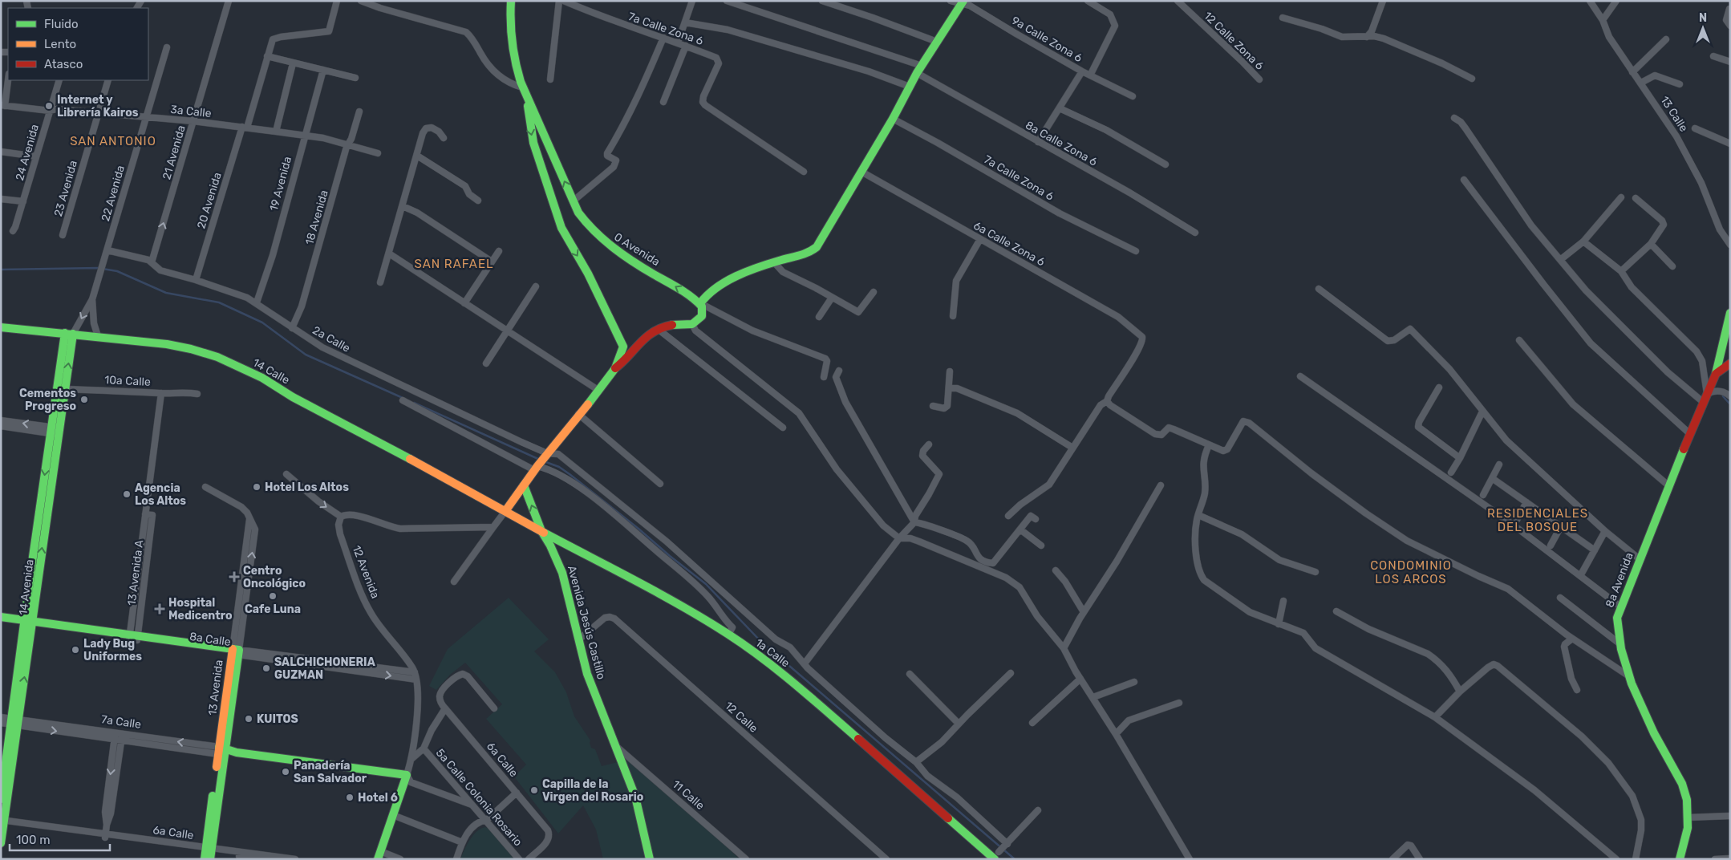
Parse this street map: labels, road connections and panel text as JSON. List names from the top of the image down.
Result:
{
  "streets": {
    "street": [
      "7a Calle Zona 6",
      "9a Calle Zona 6",
      "12 Calle Zona 6",
      "3a Calle",
      "13 Calle",
      "8a Calle Zona 6",
      "24 Avenida",
      "21 Avenida",
      "19 Avenida",
      "23 Avenida",
      "22 Avenida",
      "20 Avenida",
      "18 Avenida",
      "6a Calle Zona 6",
      "0 Avenida",
      "2a Calle",
      "14 Calle",
      "10a Calle",
      "12 Avenida",
      "13 Avenida A",
      "8a Avenida",
      "14 Avenida",
      "Avenida Jesús Castillo",
      "8a Calle",
      "1a Calle",
      "13 Avenida",
      "12 Calle",
      "7a Calle",
      "6a Calle",
      "11 Calle",
      "5a Calle Colonia Rosario"
    ]
  },
  "crossings": [
    ["3a Calle", "24 Avenida"],
    ["3a Calle", "21 Avenida"],
    ["3a Calle", "19 Avenida"],
    ["3a Calle", "23 Avenida"],
    ["3a Calle", "22 Avenida"],
    ["3a Calle", "20 Avenida"],
    ["3a Calle", "18 Avenida"],
    ["21 Avenida", "2a Calle"],
    ["19 Avenida", "2a Calle"],
    ["22 Avenida", "2a Calle"],
    ["22 Avenida", "14 Calle"],
    ["22 Avenida", "14 Avenida"],
    ["20 Avenida", "2a Calle"],
    ["18 Avenida", "2a Calle"],
    ["0 Avenida", "2a Calle"],
    ["14 Calle", "14 Avenida"],
    ["14 Calle", "1a Calle"],
    ["10a Calle", "13 Avenida A"],
    ["10a Calle", "14 Avenida"],
    ["12 Avenida", "8a Calle"],
    ["12 Avenida", "7a Calle"],
    ["13 Avenida A", "8a Calle"],
    ["14 Avenida", "8a Calle"],
    ["14 Avenida", "7a Calle"],
    ["14 Avenida", "6a Calle"],
    ["Avenida Jesús Castillo", "1a Calle"],
    ["Avenida Jesús Castillo", "12 Calle"],
    ["Avenida Jesús Castillo", "11 Calle"],
    ["8a Calle", "13 Avenida"],
    ["13 Avenida", "7a Calle"],
    ["13 Avenida", "6a Calle"]
  ],
  "one_way": ["21 Avenida"],
  "districts": [
    "SAN ANTONIO",
    "SAN RAFAEL",
    "RESIDENCIALES DEL BOSQUE",
    "CONDOMINIO LOS ARCOS"
  ],
  "places": {
    "other": [
      "Internet y Librería Kairos",
      "Cementos Progreso",
      "Hotel Los Altos",
      "Agencia Los Altos",
      "Cafe Luna",
      "Lady Bug Uniformes",
      "SALCHICHONERIA GUZMAN",
      "KUITOS",
      "Panadería San Salvador",
      "Capilla de la Virgen del Rosario",
      "Hotel 6"
    ],
    "health": ["Centro Oncológico", "Hospital Medicentro"]
  },
  "legend": ["Fluido", "Lento", "Atasco"],
  "scale_bar": "100 m",
  "north": "top"
}
